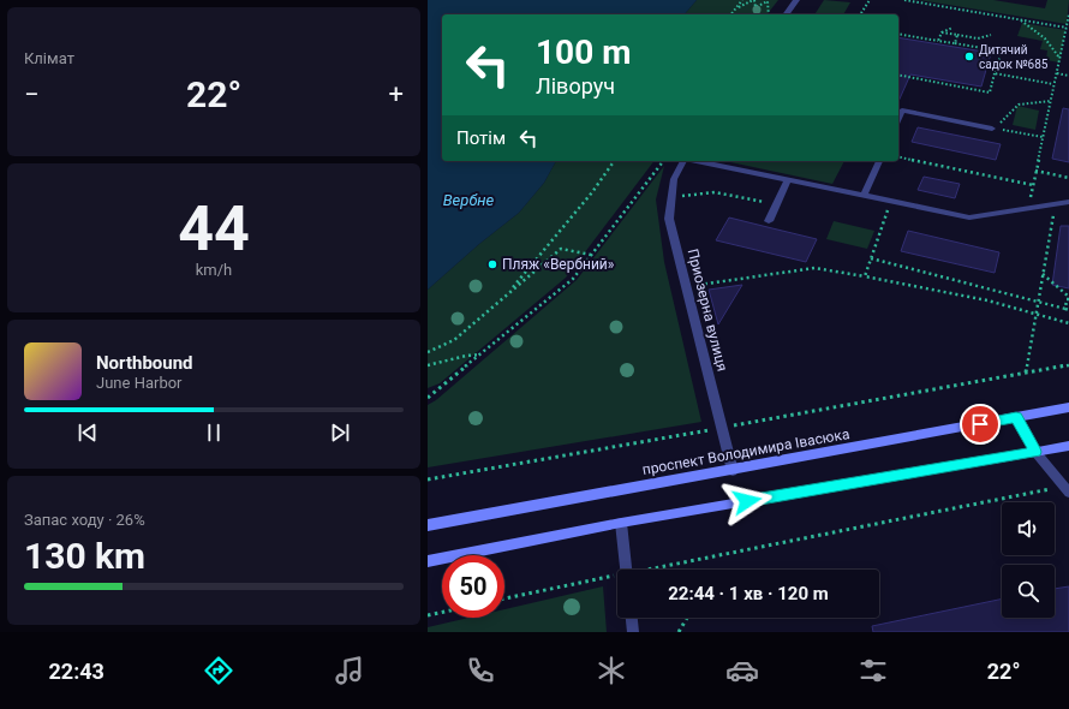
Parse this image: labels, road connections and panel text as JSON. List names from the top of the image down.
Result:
{
  "streets": {
    "main road": ["проспект Володимира Івасюка"],
    "street": ["Приозерна вулиця"]
  },
  "crossings": [
    ["Приозерна вулиця", "проспект Володимира Івасюка"]
  ],
  "water": ["Вербне"],
  "places": ["Дитячий садок №685", "Пляж «Вербний»"],
  "page": {
    "tile": [
      "Клімат",
      ["44", "km/h"],
      ["Запас ходу · 26%", "130 km"]
    ],
    "turn": ["100 m", "Ліворуч"],
    "heat": ["−", "22°", "+"],
    "then": "Потім",
    "song": ["Northbound", "June Harbor"],
    "limit": "50",
    "trip": "22:44 · 1 хв · 120 m",
    "tabs": ["22:43", "22°"]
  }
}
